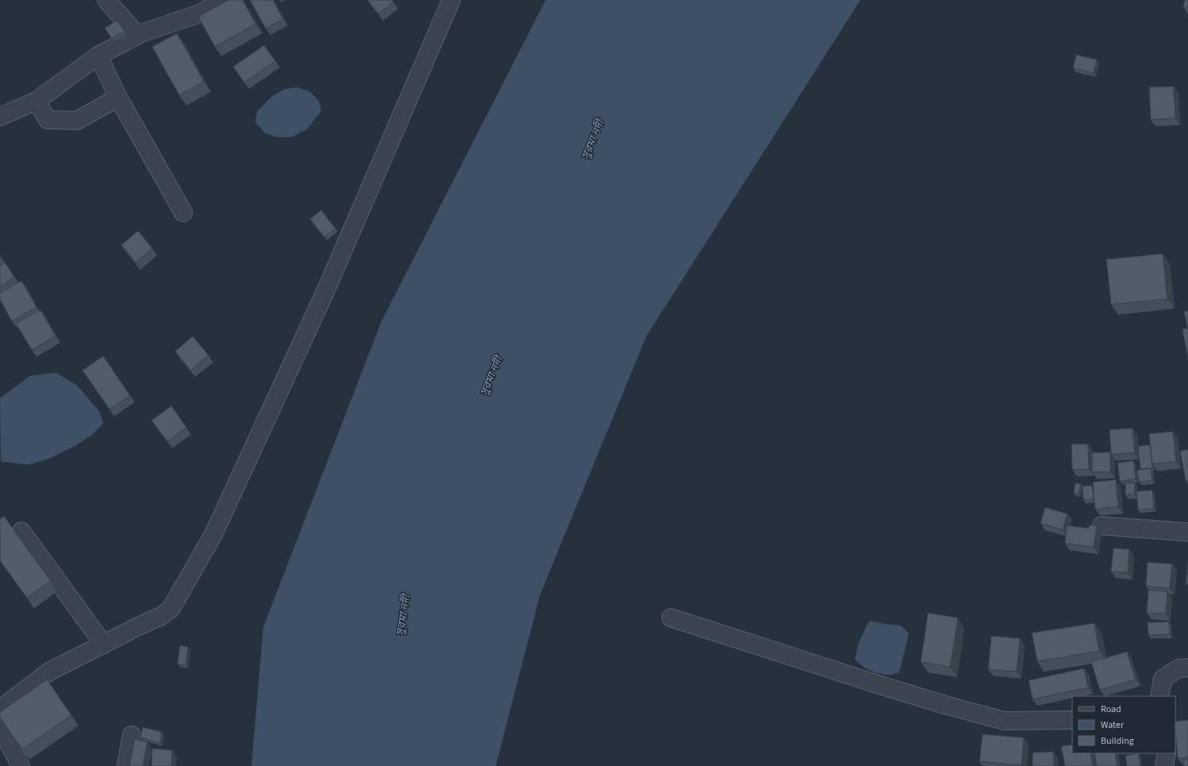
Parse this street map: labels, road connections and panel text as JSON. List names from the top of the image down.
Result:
{
  "water": ["সুরমা নদী"],
  "legend": ["Road", "Water", "Building"]
}
